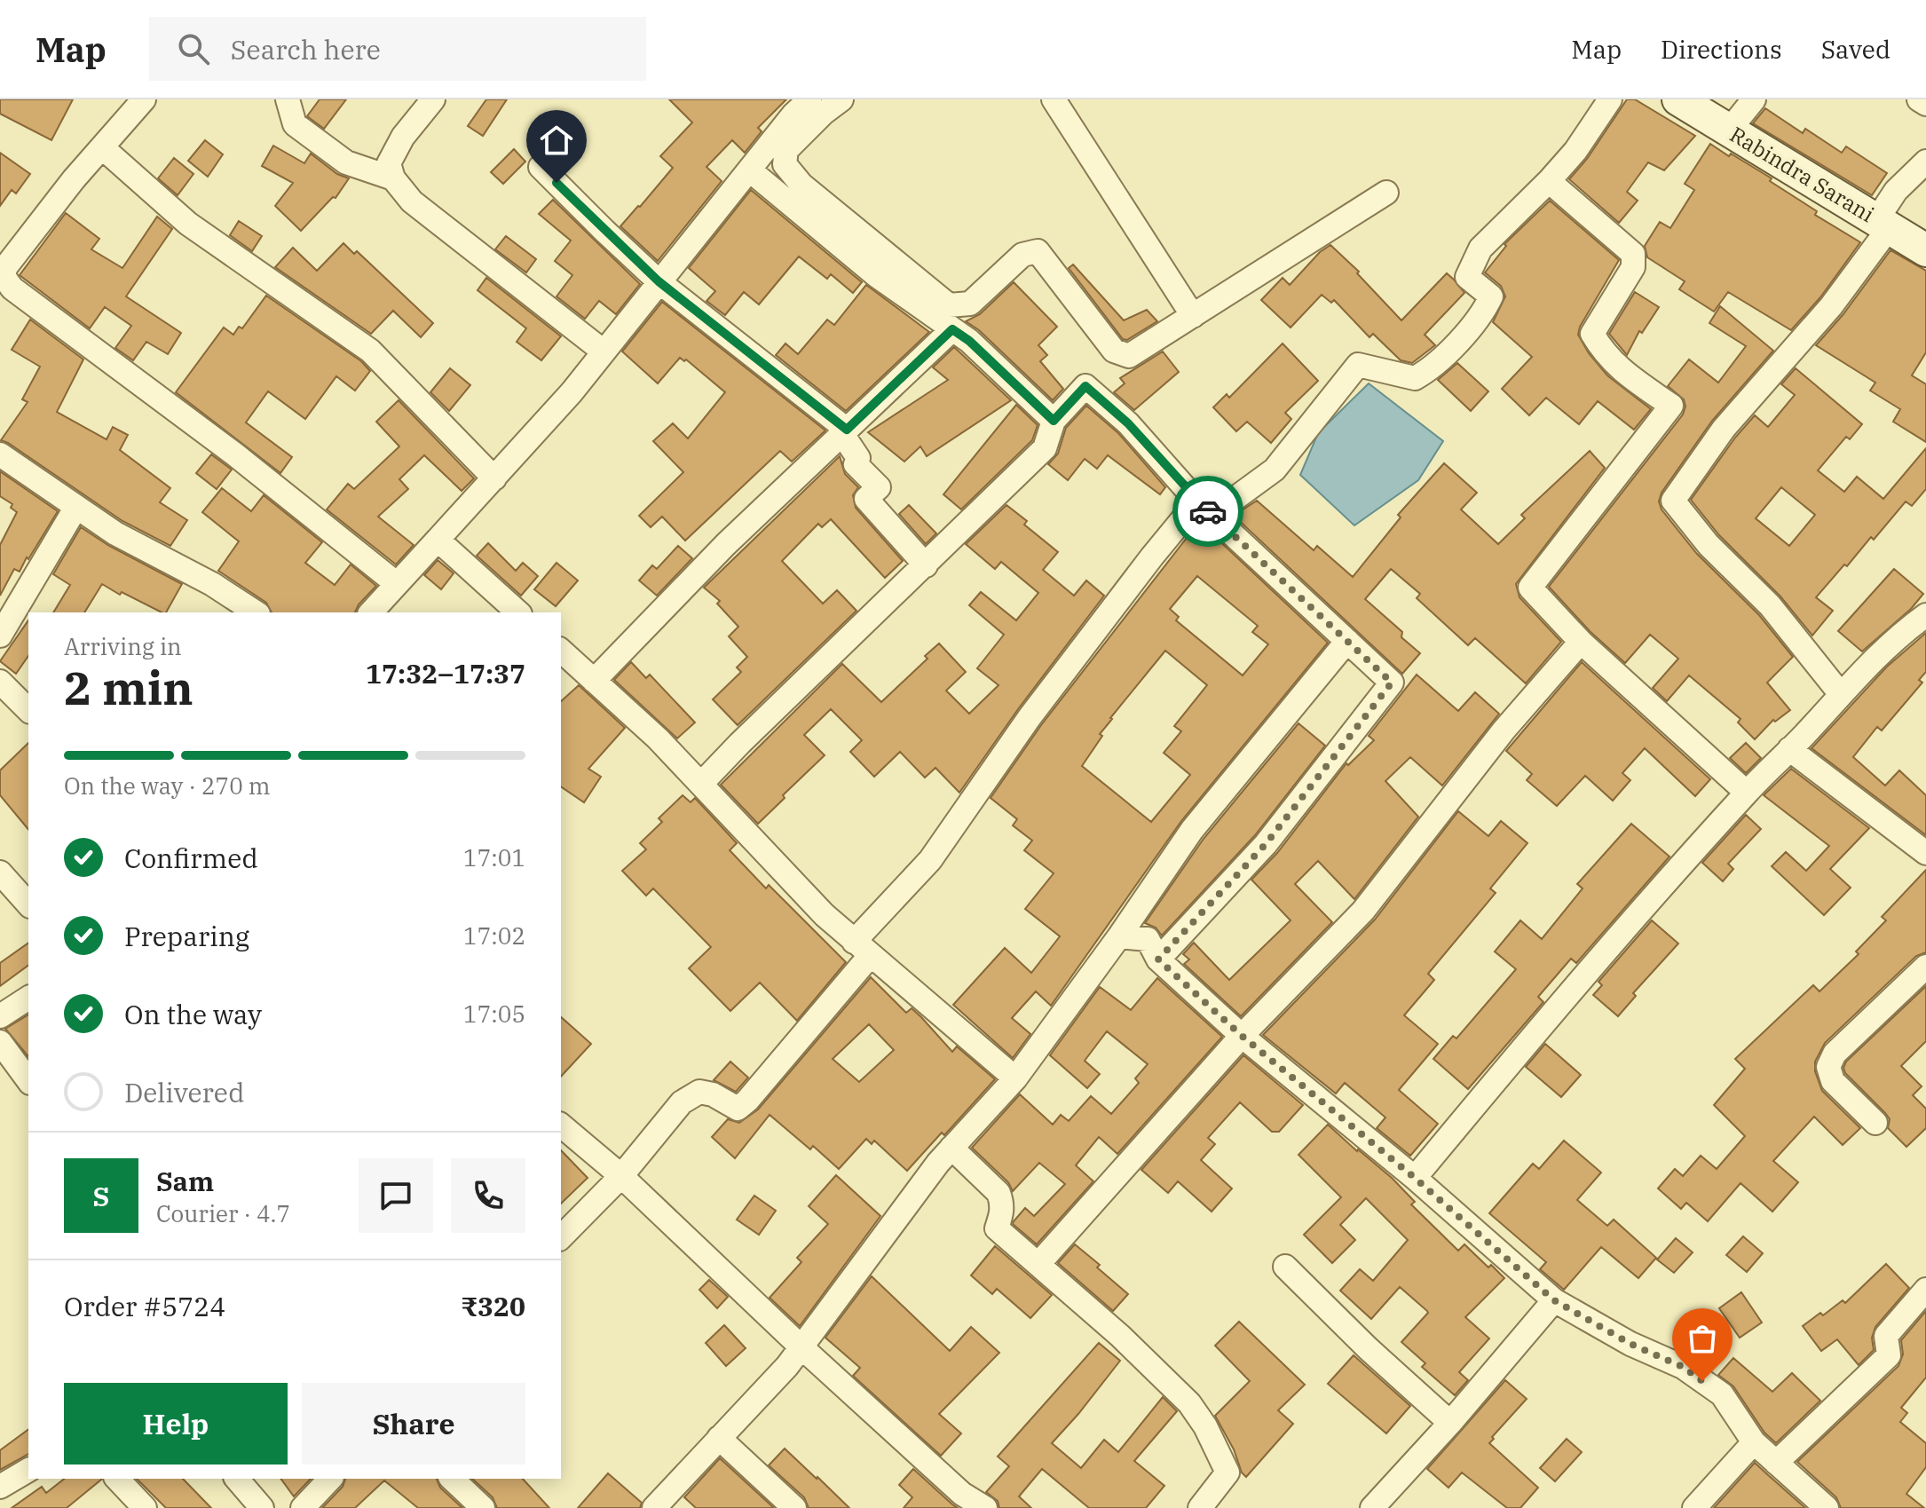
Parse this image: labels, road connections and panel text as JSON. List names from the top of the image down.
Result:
{
  "streets": {
    "street": ["Rabindra Sarani"]
  },
  "page": {
    "header": "Map",
    "search": "Search here",
    "nav": ["Map", "Directions", "Saved"],
    "heading": ["2 min", "Arriving in", "17:32–17:37"],
    "panel": [
      "Sam",
      "Courier · 4.7",
      "Order #5724",
      "₹320"
    ],
    "bar": "On the way · 270 m",
    "list": [
      ["Confirmed", "17:01"],
      ["Preparing", "17:02"],
      ["On the way", "17:05"],
      "Delivered"
    ],
    "round": "S",
    "buttons": ["Help", "Share"]
  }
}
